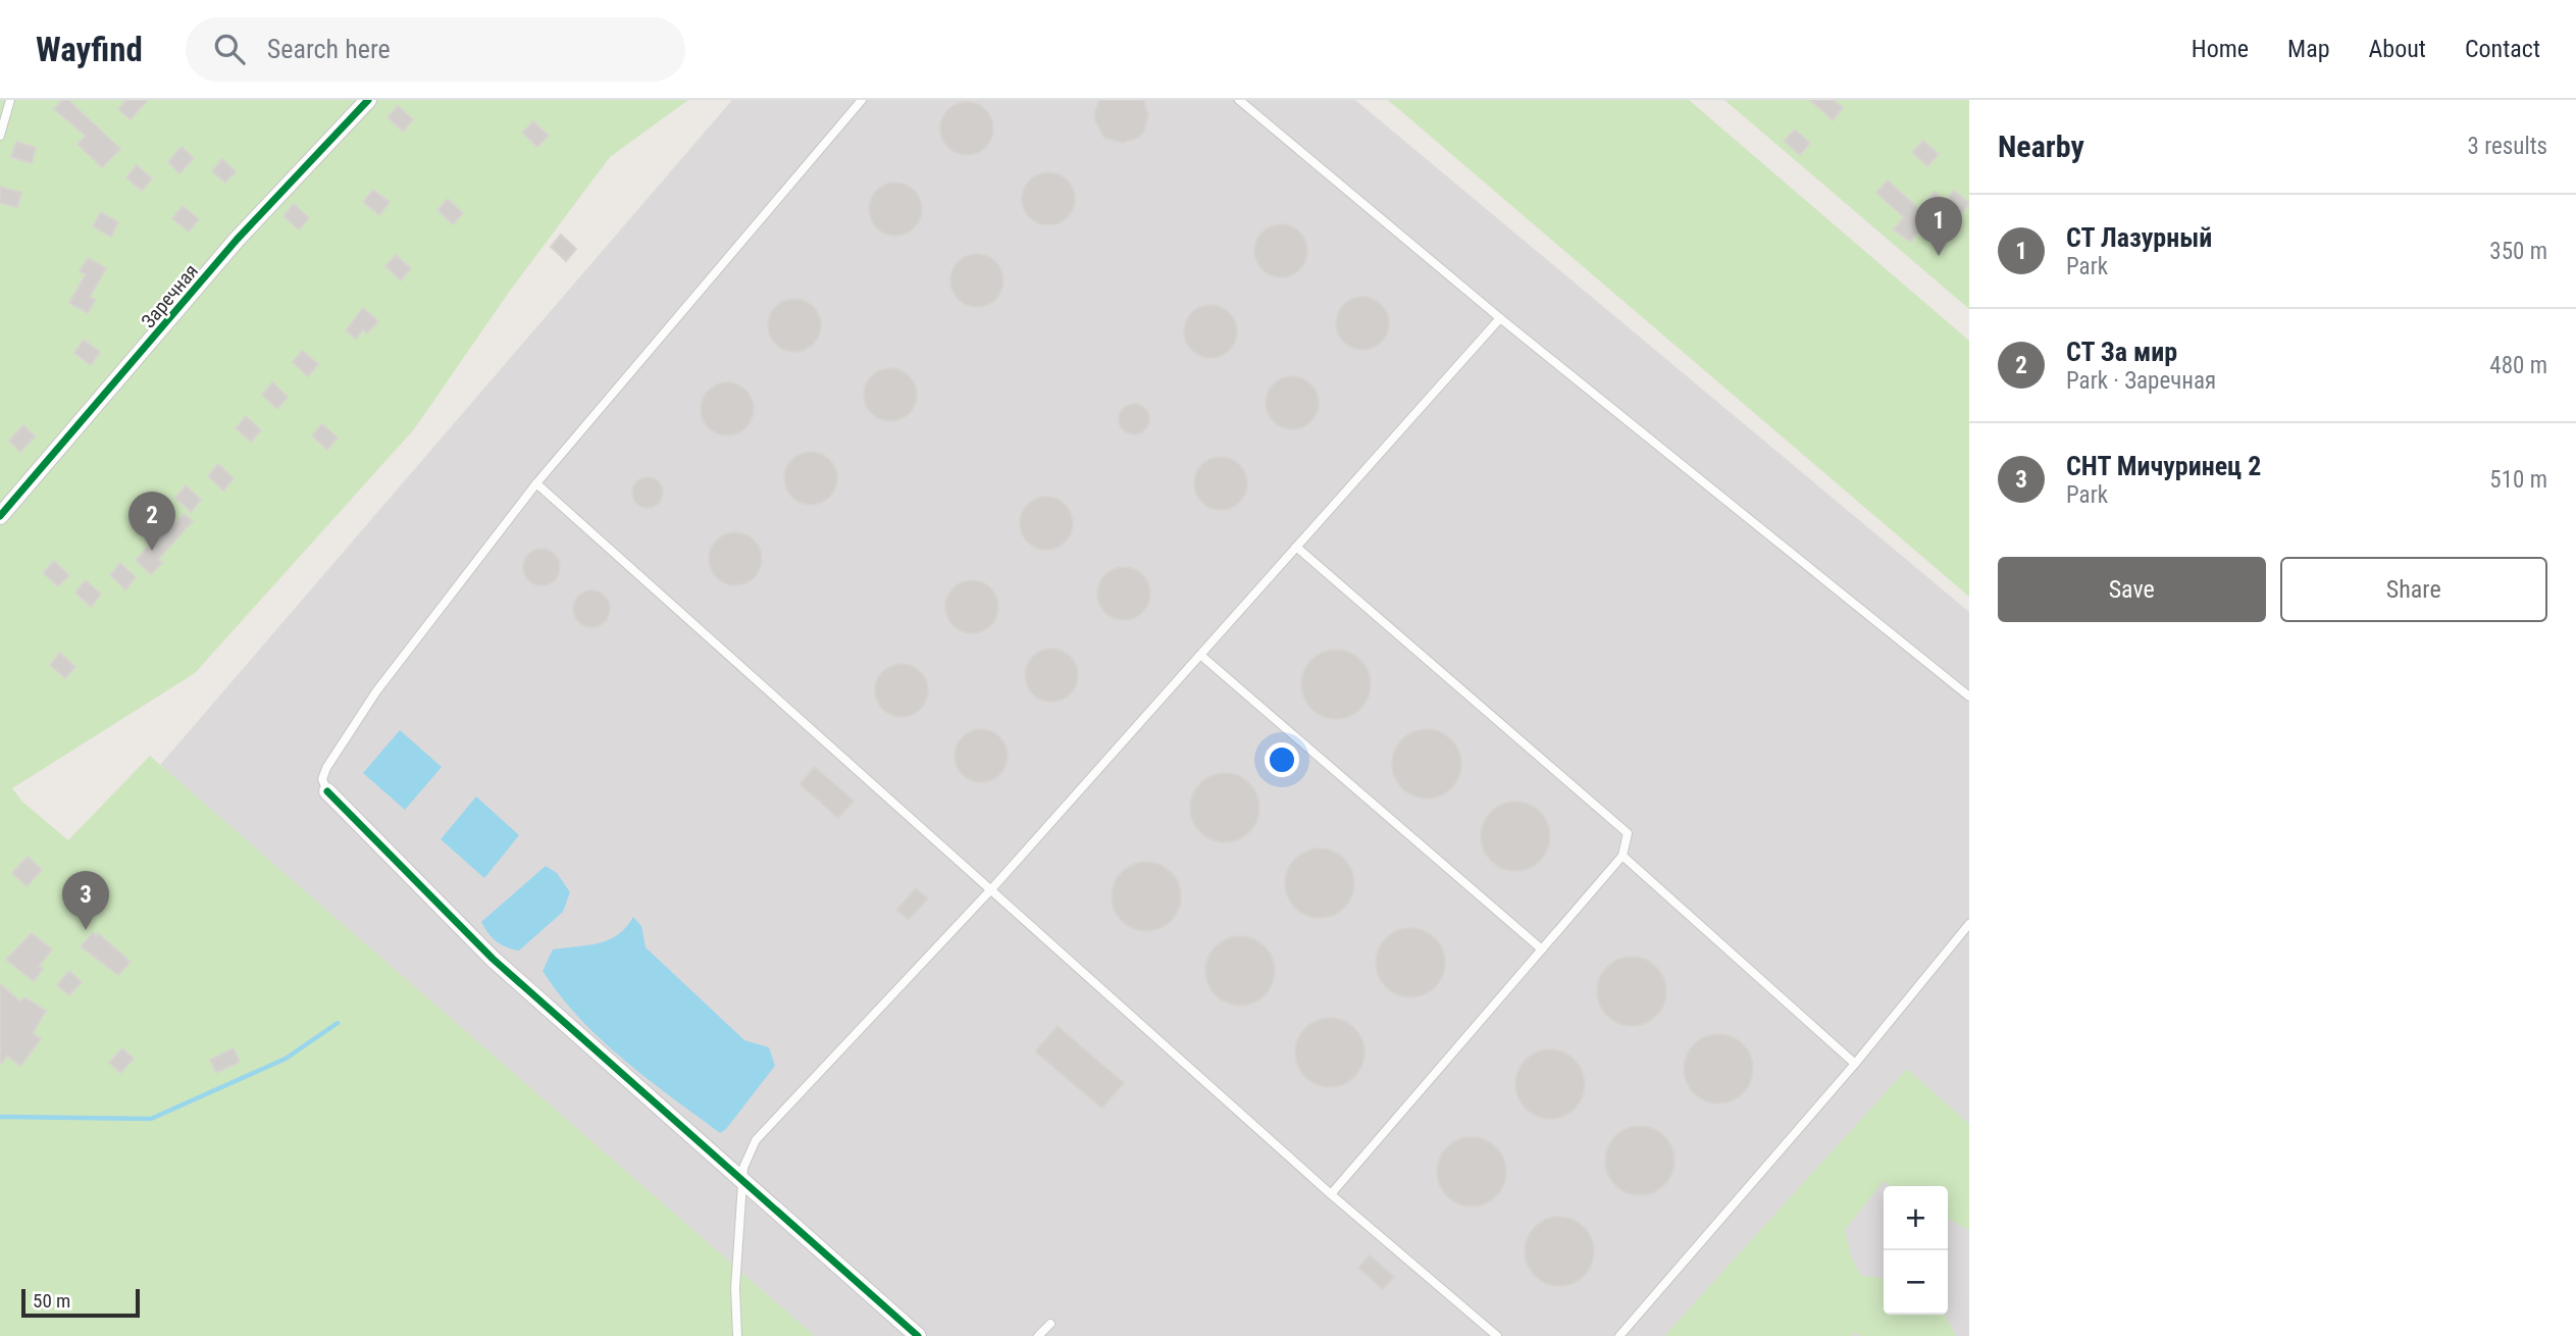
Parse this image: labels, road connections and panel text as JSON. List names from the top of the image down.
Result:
{
  "streets": {
    "street": ["Заречная"]
  },
  "scale_bar": "50 m",
  "page": {
    "header": "Wayfind",
    "search": "Search here",
    "nav": [
      "Home",
      "Map",
      "About",
      "Contact"
    ],
    "heading": ["Nearby", "3 results"],
    "list": [
      {
        "mark": "1",
        "name": "СТ Лазурный",
        "note": "Park",
        "value": "350 m"
      },
      {
        "mark": "2",
        "name": "СТ За мир",
        "note": "Park · Заречная",
        "value": "480 m"
      },
      {
        "mark": "3",
        "name": "СНТ Мичуринец 2",
        "note": "Park",
        "value": "510 m"
      }
    ],
    "pins": ["1", "2", "3"],
    "buttons": ["Save", "Share"],
    "map_buttons": ["+", "−"],
    "scale": "50 m"
  }
}
